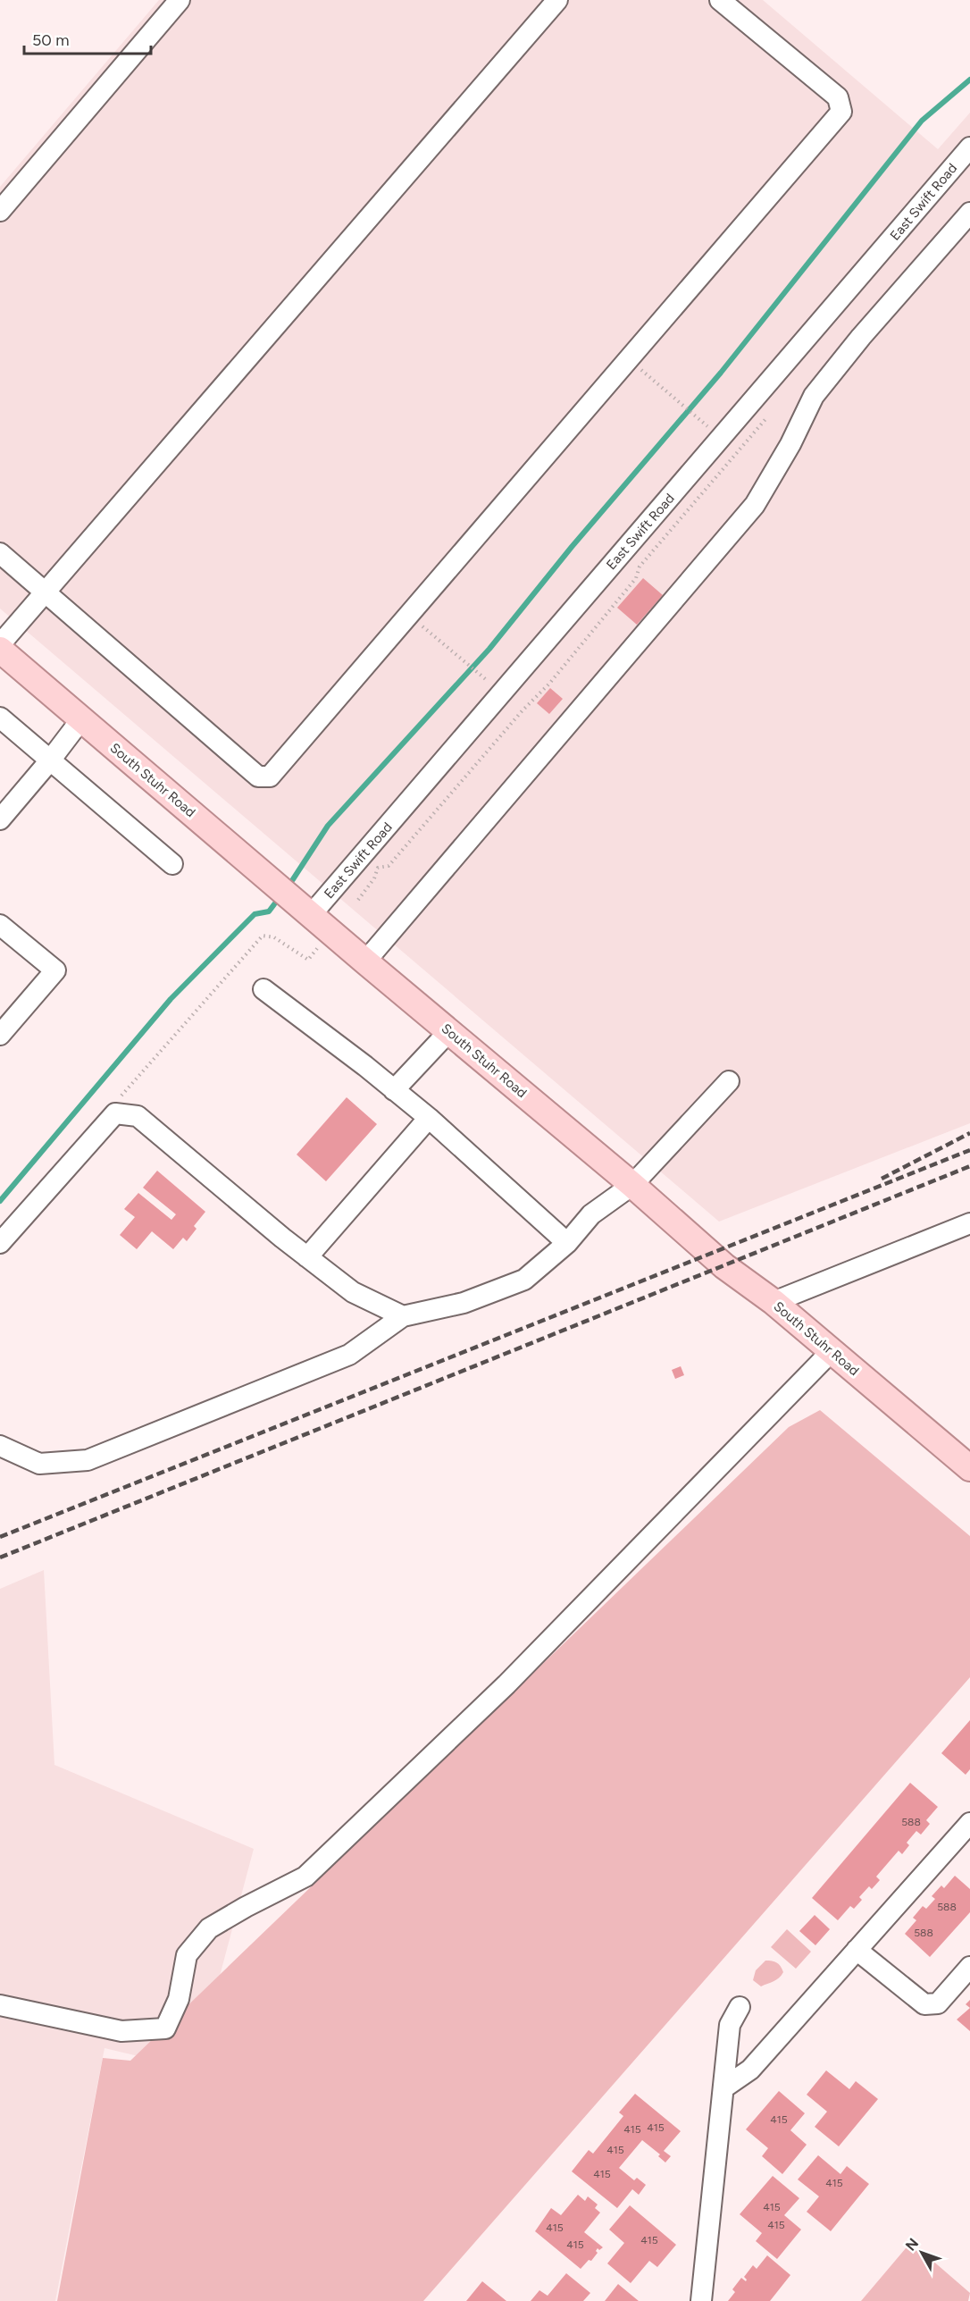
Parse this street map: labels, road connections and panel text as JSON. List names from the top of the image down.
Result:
{
  "streets": {
    "main road": ["South Stuhr Road"],
    "street": ["East Swift Road"]
  },
  "crossings": [
    ["East Swift Road", "South Stuhr Road"]
  ],
  "house_numbers": [
    "588",
    "588",
    "588",
    "415",
    "415",
    "415",
    "415",
    "415",
    "415",
    "415",
    "415",
    "415",
    "415",
    "415"
  ],
  "scale_bar": "50 m",
  "north": "top left"
}
